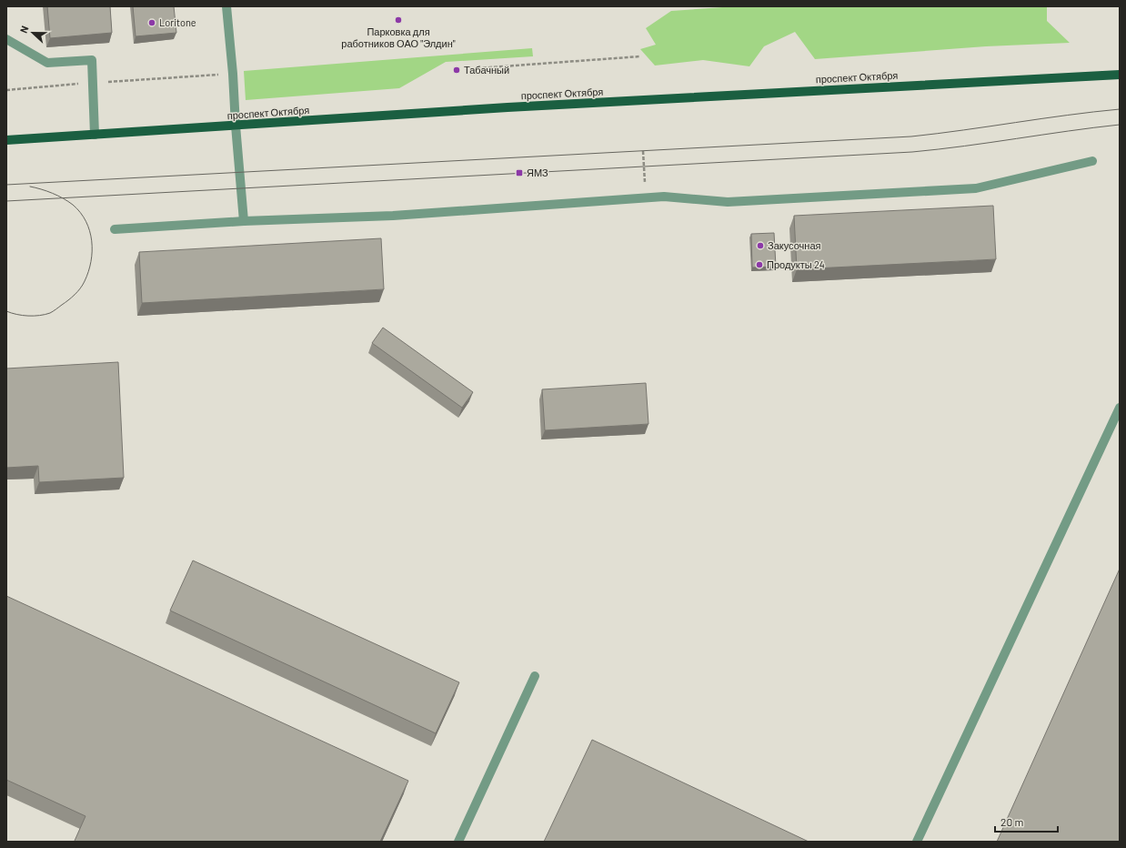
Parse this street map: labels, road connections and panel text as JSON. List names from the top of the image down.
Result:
{
  "streets": {
    "main road": ["проспект Октября"]
  },
  "places": {
    "other": [
      "Парковка для работников ОАО \"Элдин\"",
      "Loritone",
      "Табачный",
      "Закусочная",
      "Продукты 24"
    ],
    "transit": ["ЯМЗ"]
  },
  "scale_bar": "20 m",
  "north": "left"
}
